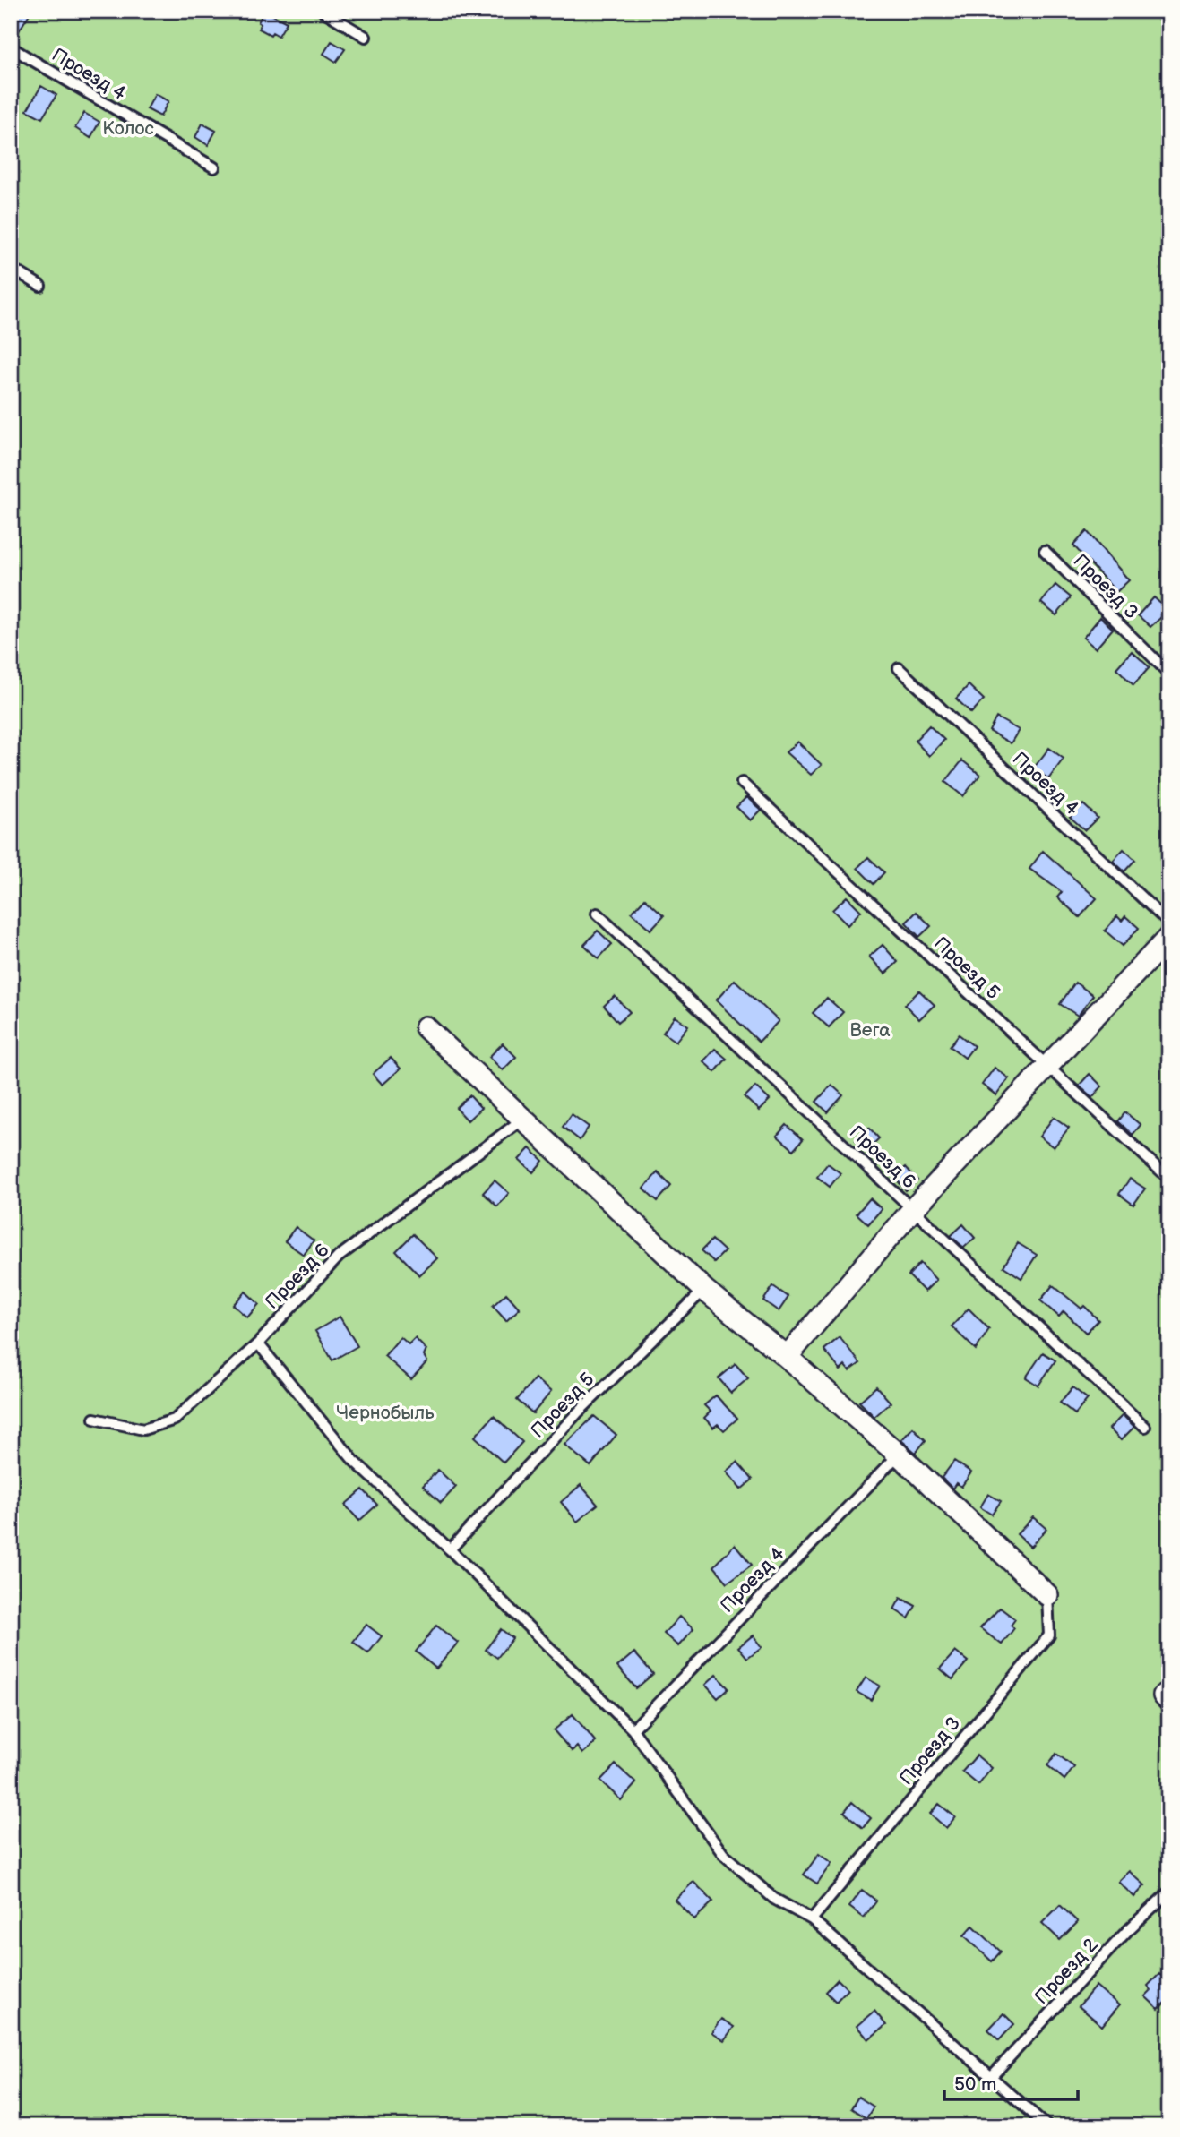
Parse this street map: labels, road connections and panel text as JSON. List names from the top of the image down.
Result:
{
  "streets": {
    "lane": [
      "Проезд 4",
      "Проезд 3",
      "Проезд 5",
      "Проезд 6",
      "Проезд 2"
    ]
  },
  "parks": ["Колос", "Вега", "Чернобыль"],
  "scale_bar": "50 m"
}
